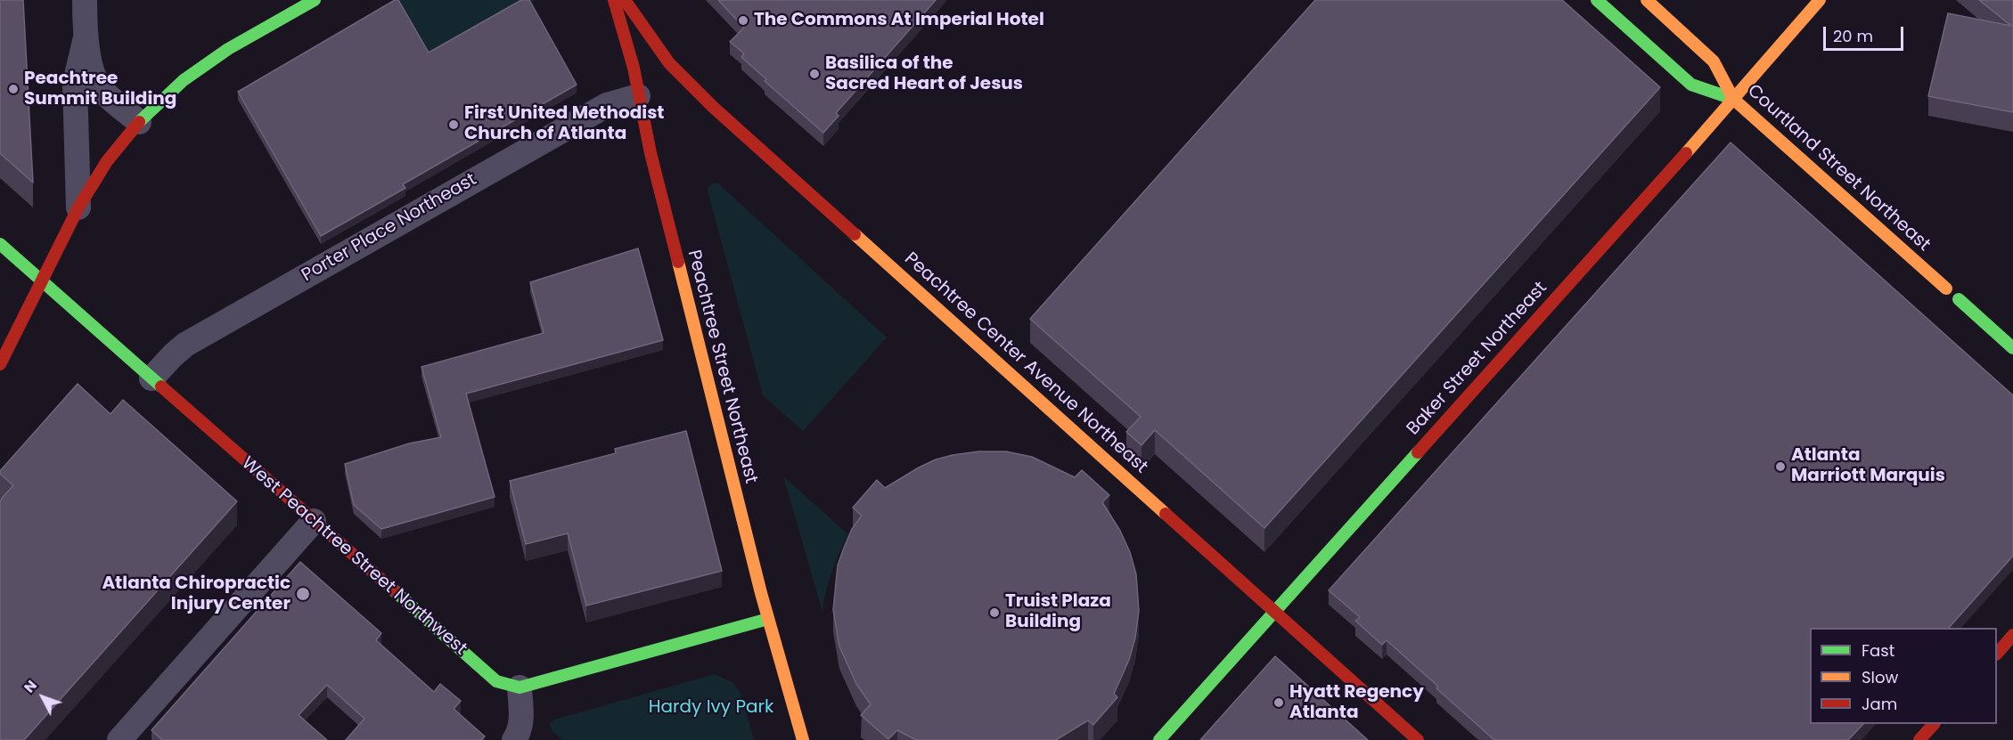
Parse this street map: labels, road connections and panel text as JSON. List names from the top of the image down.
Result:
{
  "streets": {
    "main road": [
      "Courtland Street Northeast",
      "Baker Street Northeast",
      "Peachtree Center Avenue Northeast",
      "Peachtree Street Northeast",
      "West Peachtree Street Northwest"
    ],
    "street": ["Porter Place Northeast"]
  },
  "crossings": [
    ["Courtland Street Northeast", "Baker Street Northeast"],
    ["Porter Place Northeast", "Peachtree Street Northeast"],
    ["Porter Place Northeast", "West Peachtree Street Northwest"],
    ["Baker Street Northeast", "Peachtree Center Avenue Northeast"]
  ],
  "parks": ["Hardy Ivy Park"],
  "places": [
    "The Commons At Imperial Hotel",
    "Basilica of the Sacred Heart of Jesus",
    "Peachtree Summit Building",
    "First United Methodist Church of Atlanta",
    "Atlanta Marriott Marquis",
    "Atlanta Chiropractic Injury Center",
    "Truist Plaza Building",
    "Hyatt Regency Atlanta"
  ],
  "legend": ["Fast", "Slow", "Jam"],
  "scale_bar": "20 m",
  "north": "top left"
}
